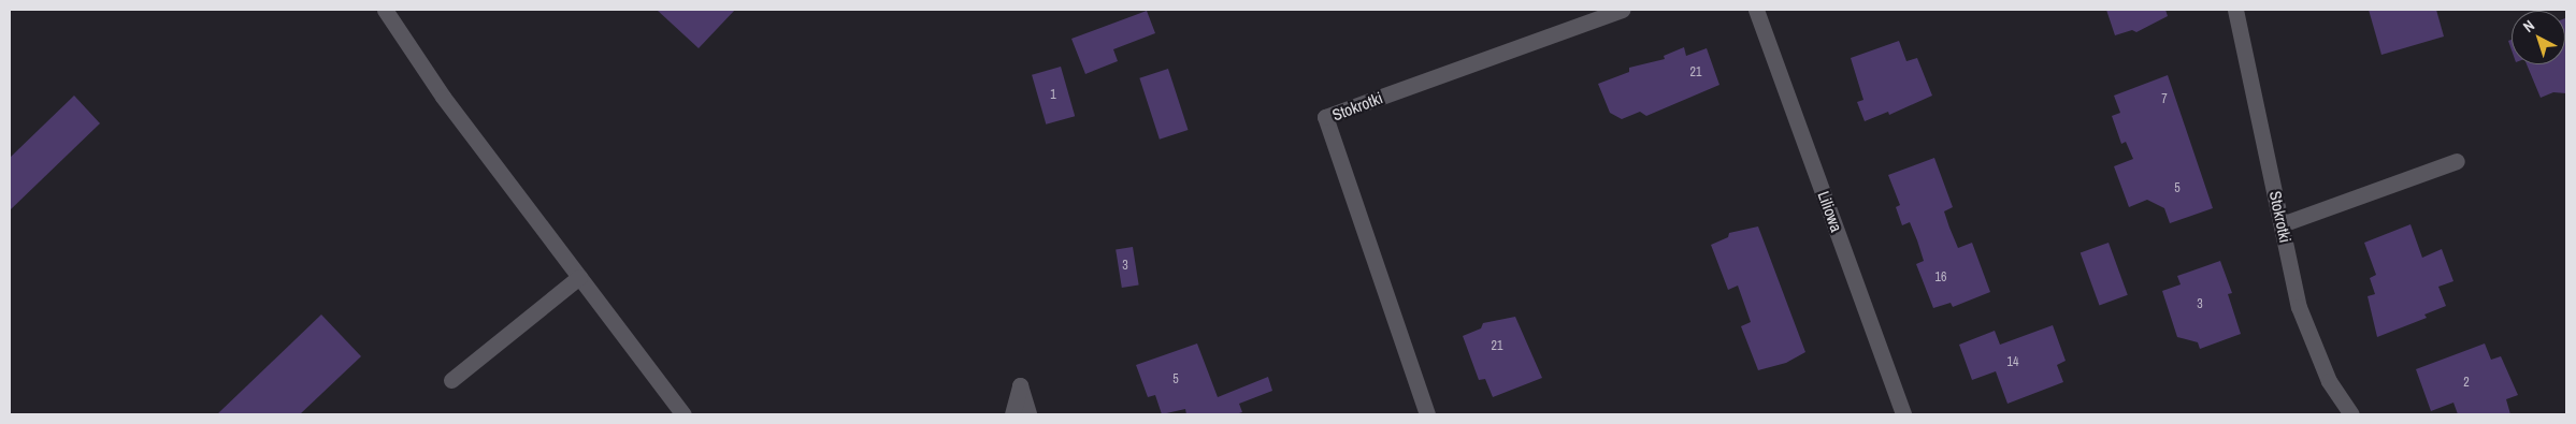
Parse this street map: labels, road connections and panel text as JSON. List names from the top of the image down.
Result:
{
  "streets": {
    "street": ["Stokrotki", "Liliowa"]
  },
  "house_numbers": [
    "21",
    "1",
    "7",
    "5",
    "3",
    "16",
    "3",
    "21",
    "14",
    "5",
    "2"
  ],
  "north": "top left"
}
